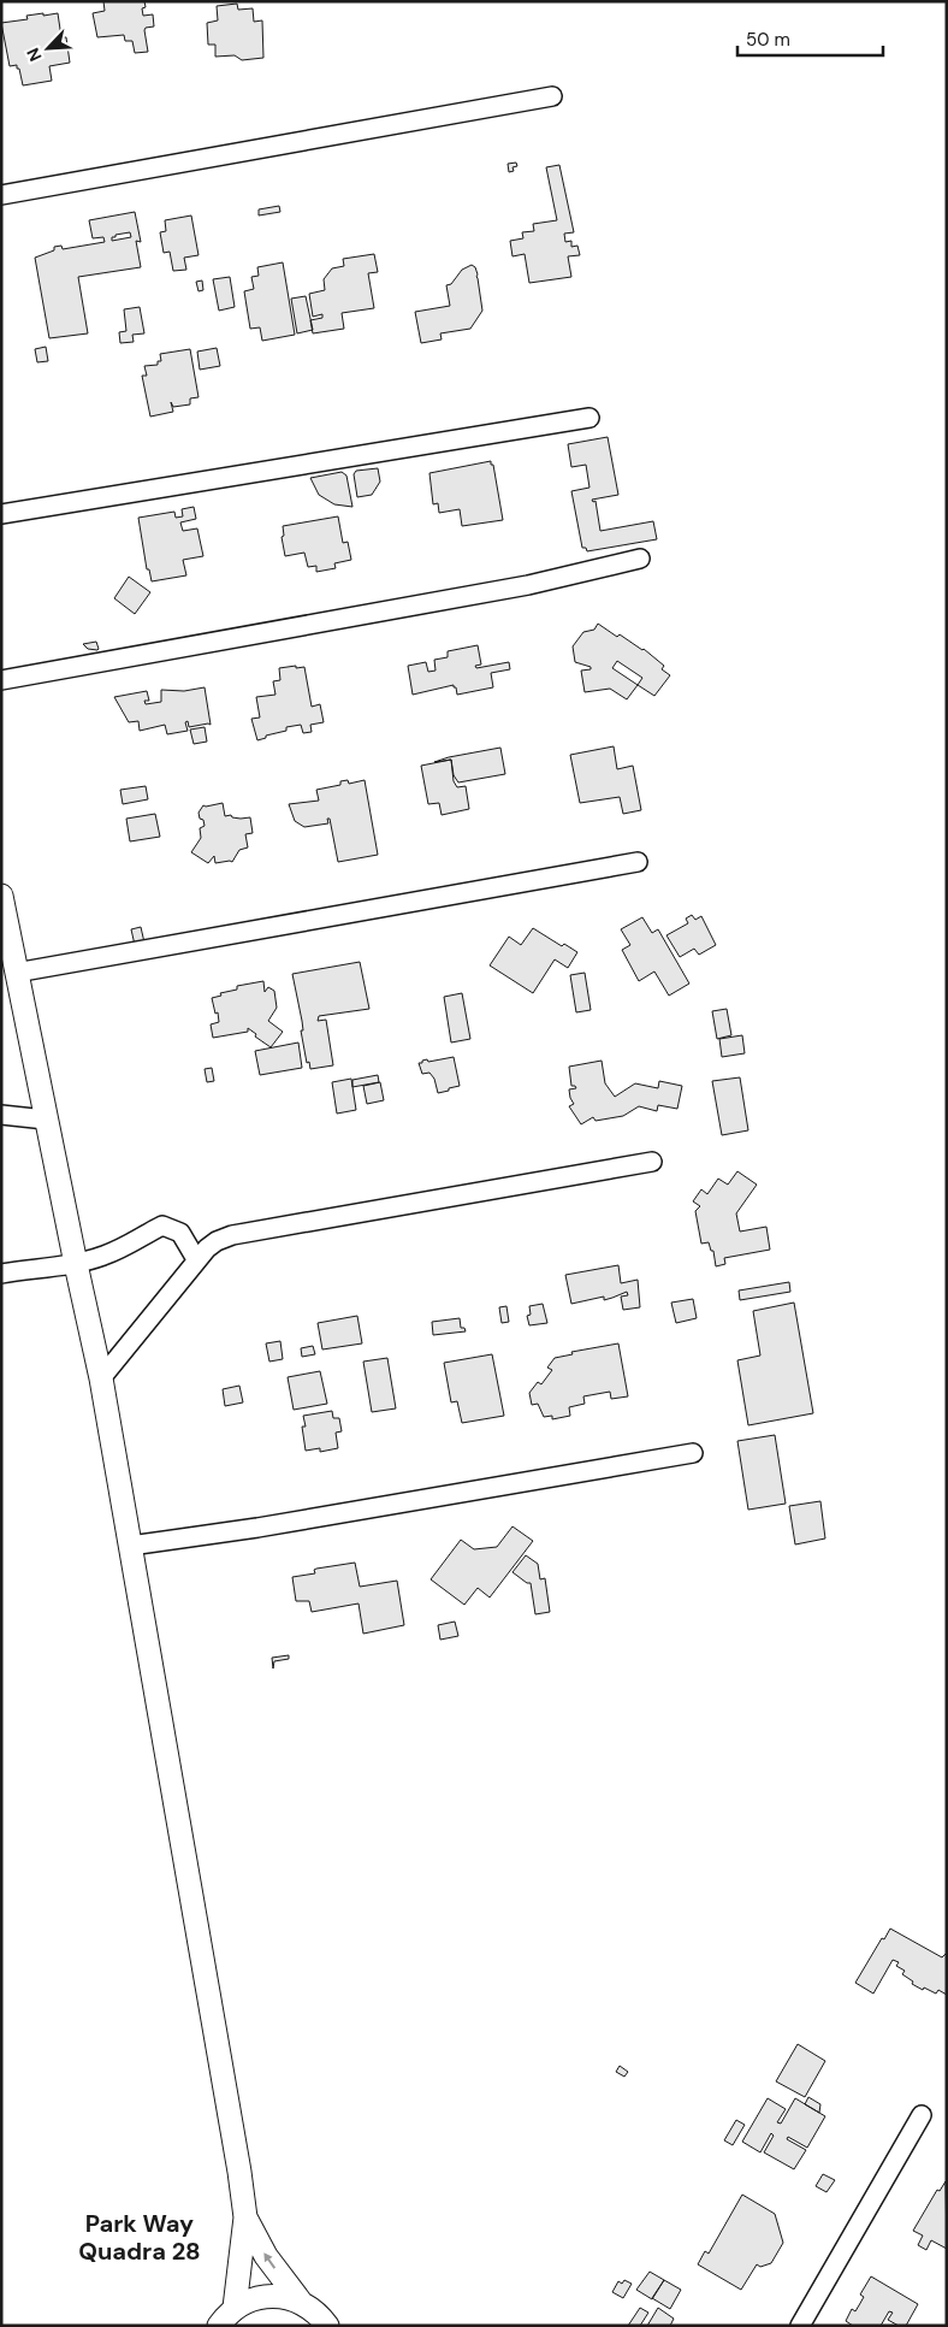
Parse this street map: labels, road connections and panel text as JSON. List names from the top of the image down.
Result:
{
  "districts": ["Park Way Quadra 28"],
  "scale_bar": "50 m",
  "north": "bottom left"
}
